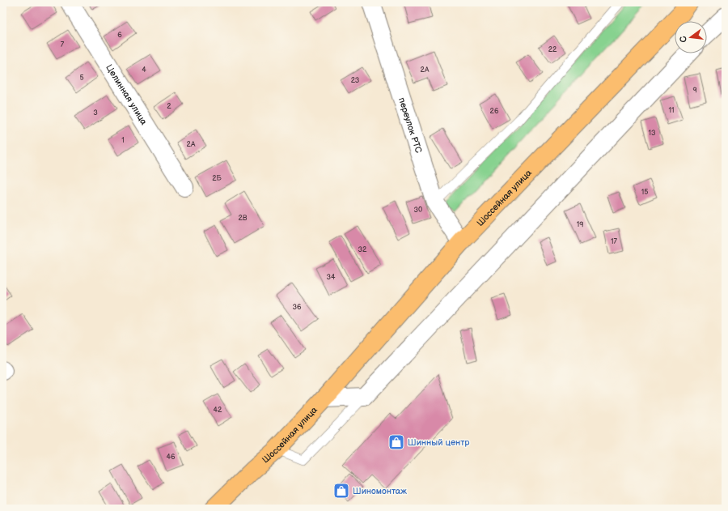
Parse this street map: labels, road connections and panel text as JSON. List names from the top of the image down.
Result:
{
  "streets": {
    "main road": ["Шоссейная улица"],
    "street": ["Целинная улица", "переулок РТС"]
  },
  "crossings": [
    ["переулок РТС", "Шоссейная улица"]
  ],
  "places": {
    "shop": ["Шинный центр", "Шиномонтаж"]
  },
  "house_numbers": [
    "6",
    "7",
    "22",
    "4",
    "2А",
    "5",
    "23",
    "9",
    "2",
    "11",
    "26",
    "3",
    "13",
    "1",
    "2А",
    "2Б",
    "15",
    "30",
    "2В",
    "19",
    "17",
    "32",
    "34",
    "36",
    "42",
    "46"
  ],
  "north": "left"
}
